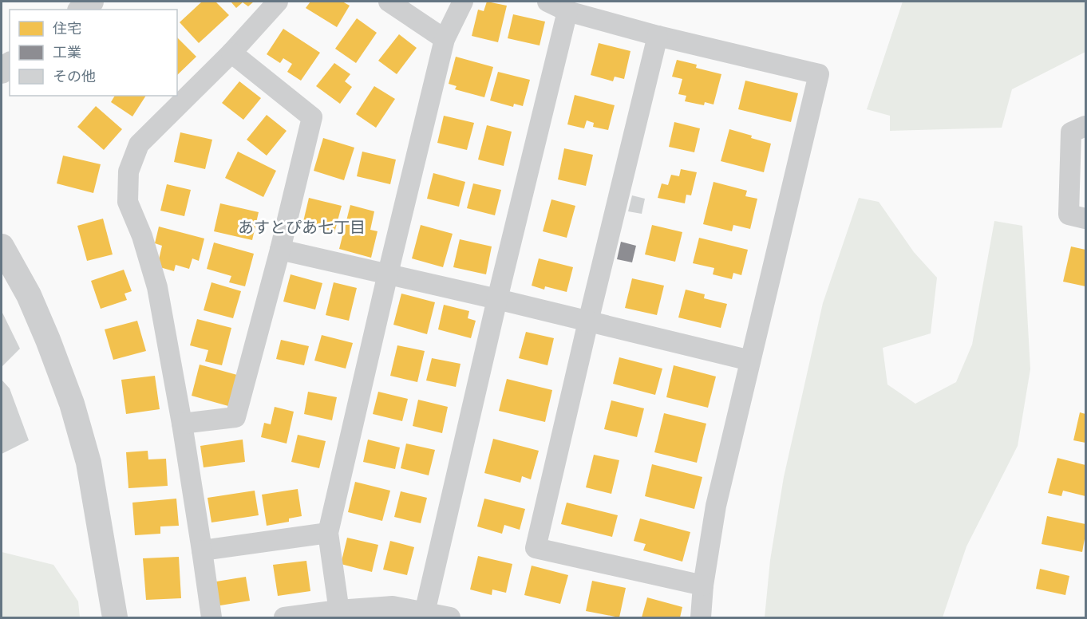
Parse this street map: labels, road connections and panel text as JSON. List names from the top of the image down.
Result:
{
  "districts": ["あすとぴあ七丁目"],
  "legend": ["住宅", "工業", "その他"]
}
